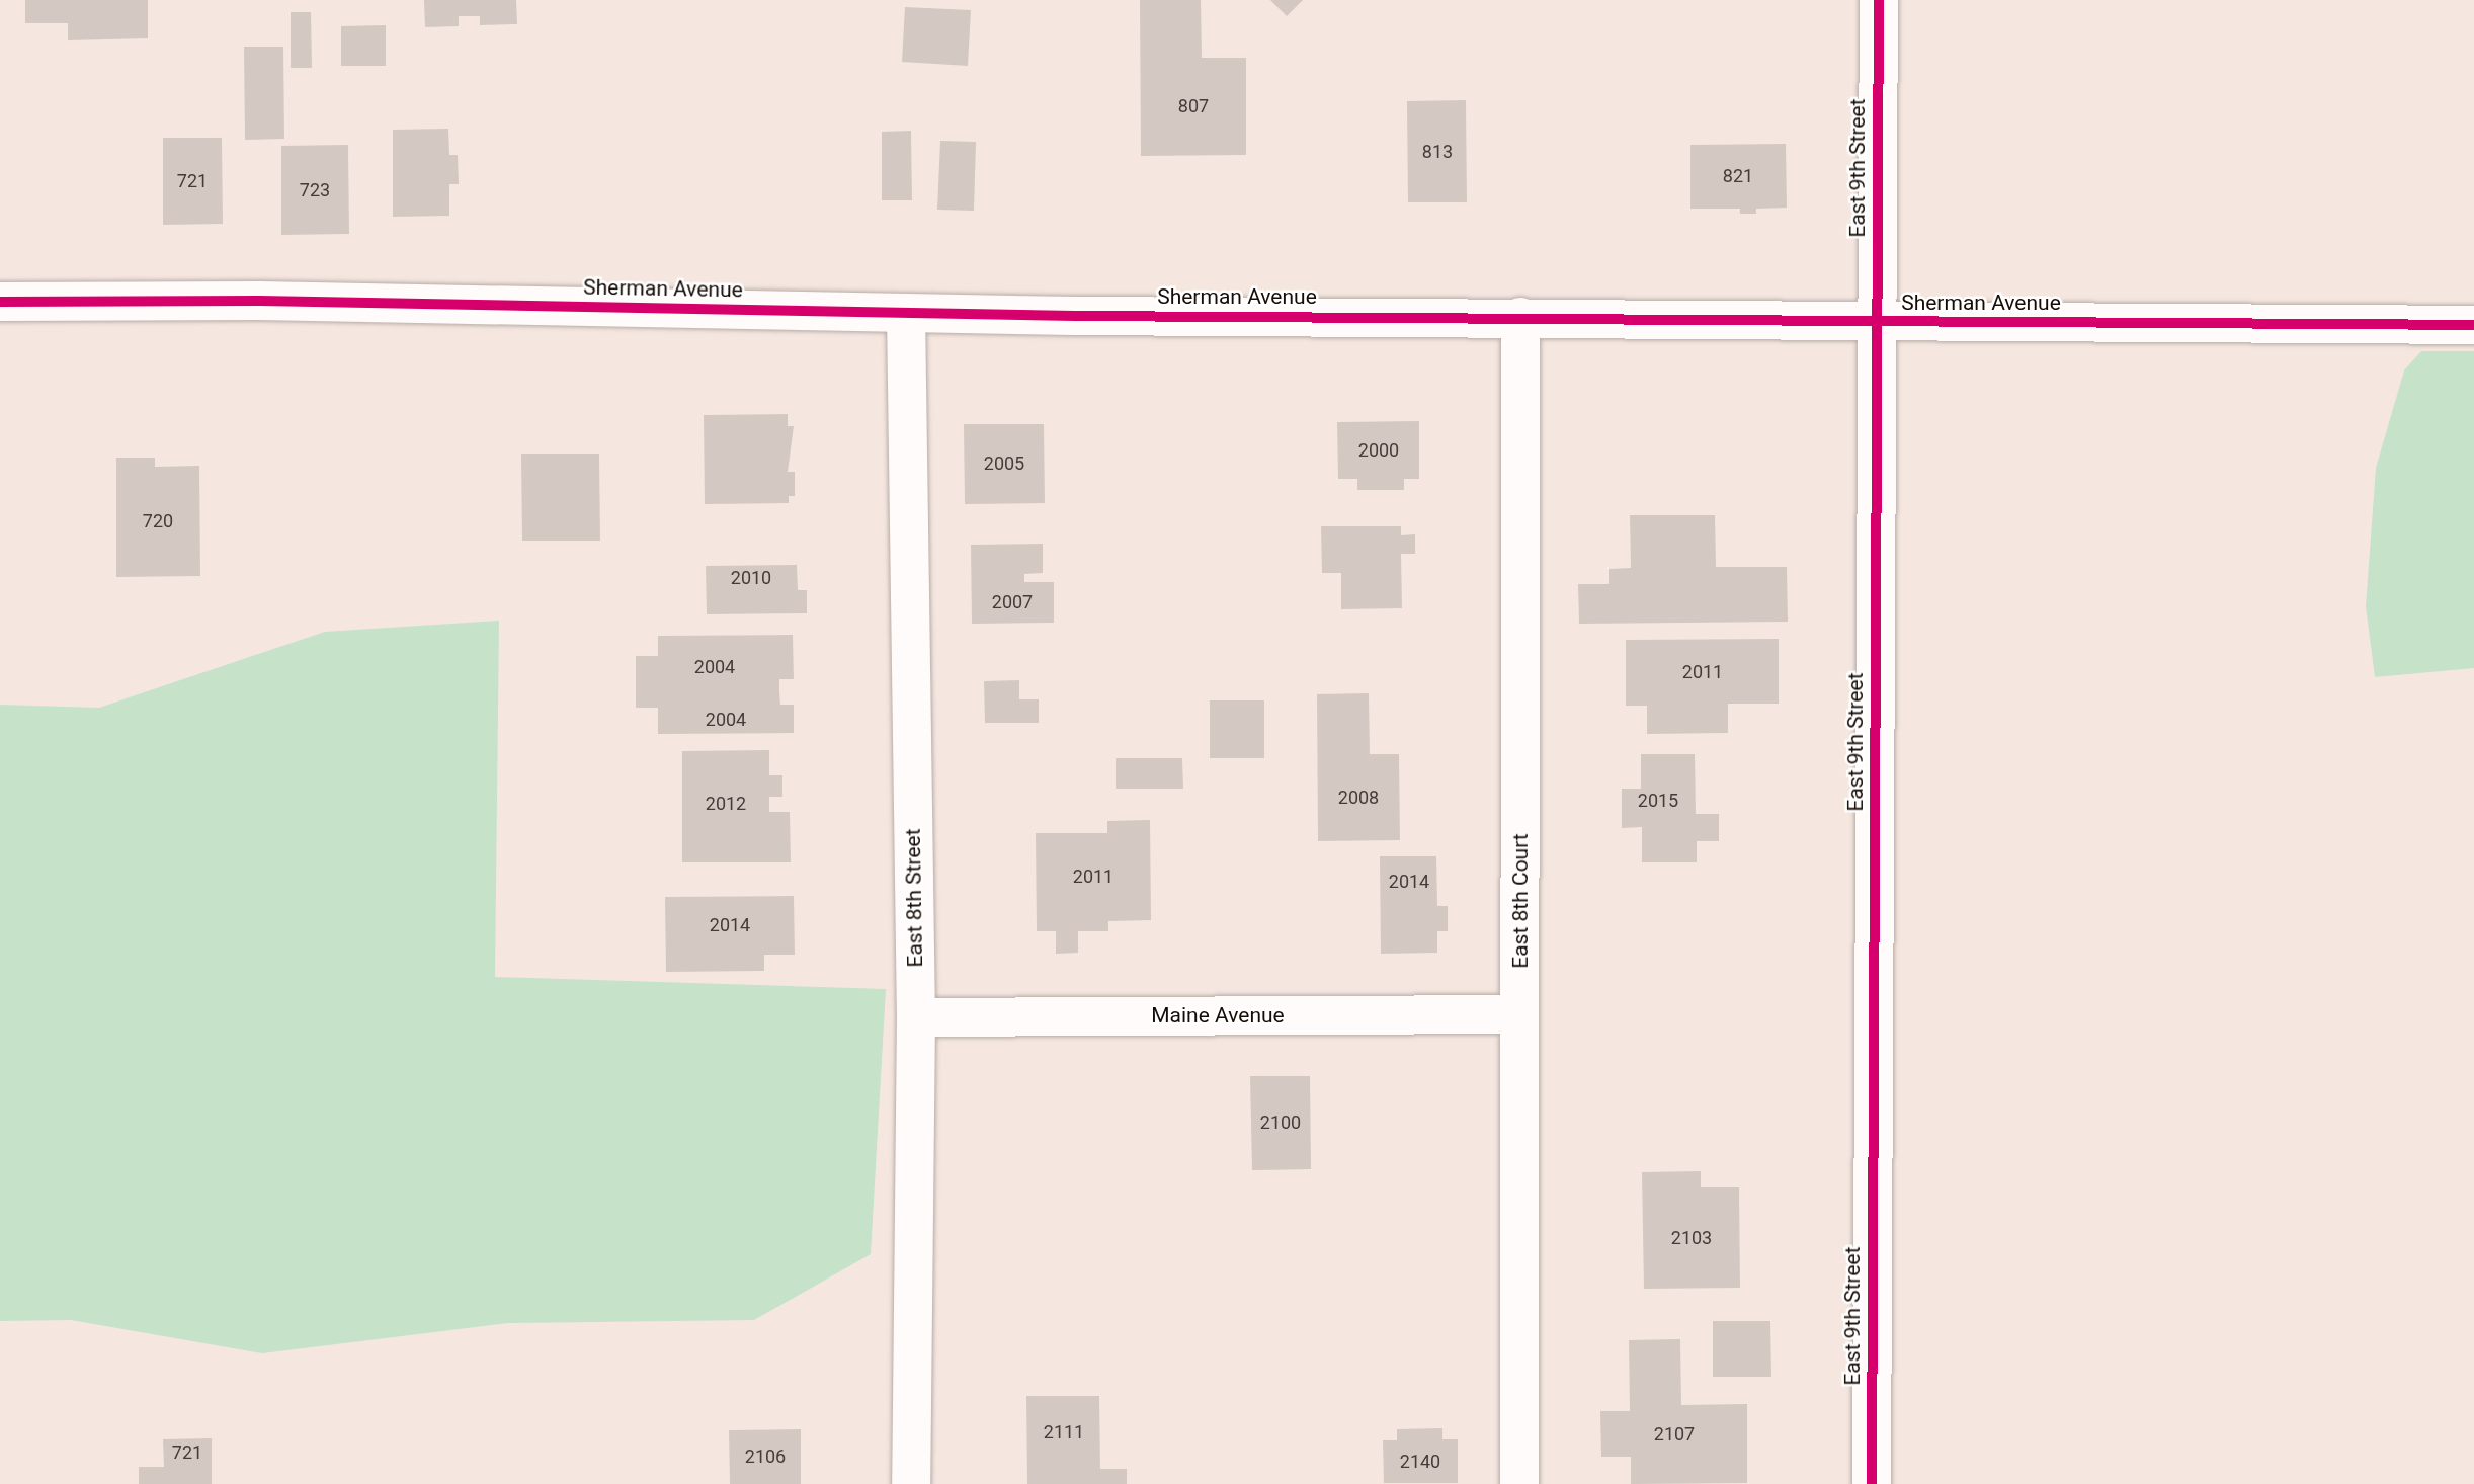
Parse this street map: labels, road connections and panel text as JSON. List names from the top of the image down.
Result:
{
  "streets": {
    "street": [
      "East 9th Street",
      "Sherman Avenue",
      "East 8th Street",
      "East 8th Court",
      "Maine Avenue"
    ]
  },
  "crossings": [
    ["East 9th Street", "Sherman Avenue"],
    ["Sherman Avenue", "East 8th Street"],
    ["Sherman Avenue", "East 8th Court"],
    ["East 8th Street", "Maine Avenue"],
    ["East 8th Court", "Maine Avenue"]
  ],
  "house_numbers": [
    "807",
    "813",
    "821",
    "721",
    "723",
    "2000",
    "2005",
    "720",
    "2010",
    "2007",
    "2004",
    "2011",
    "2004",
    "2008",
    "2015",
    "2012",
    "2011",
    "2014",
    "2014",
    "2100",
    "2103",
    "2111",
    "2107",
    "721",
    "2106",
    "2140"
  ]
}
